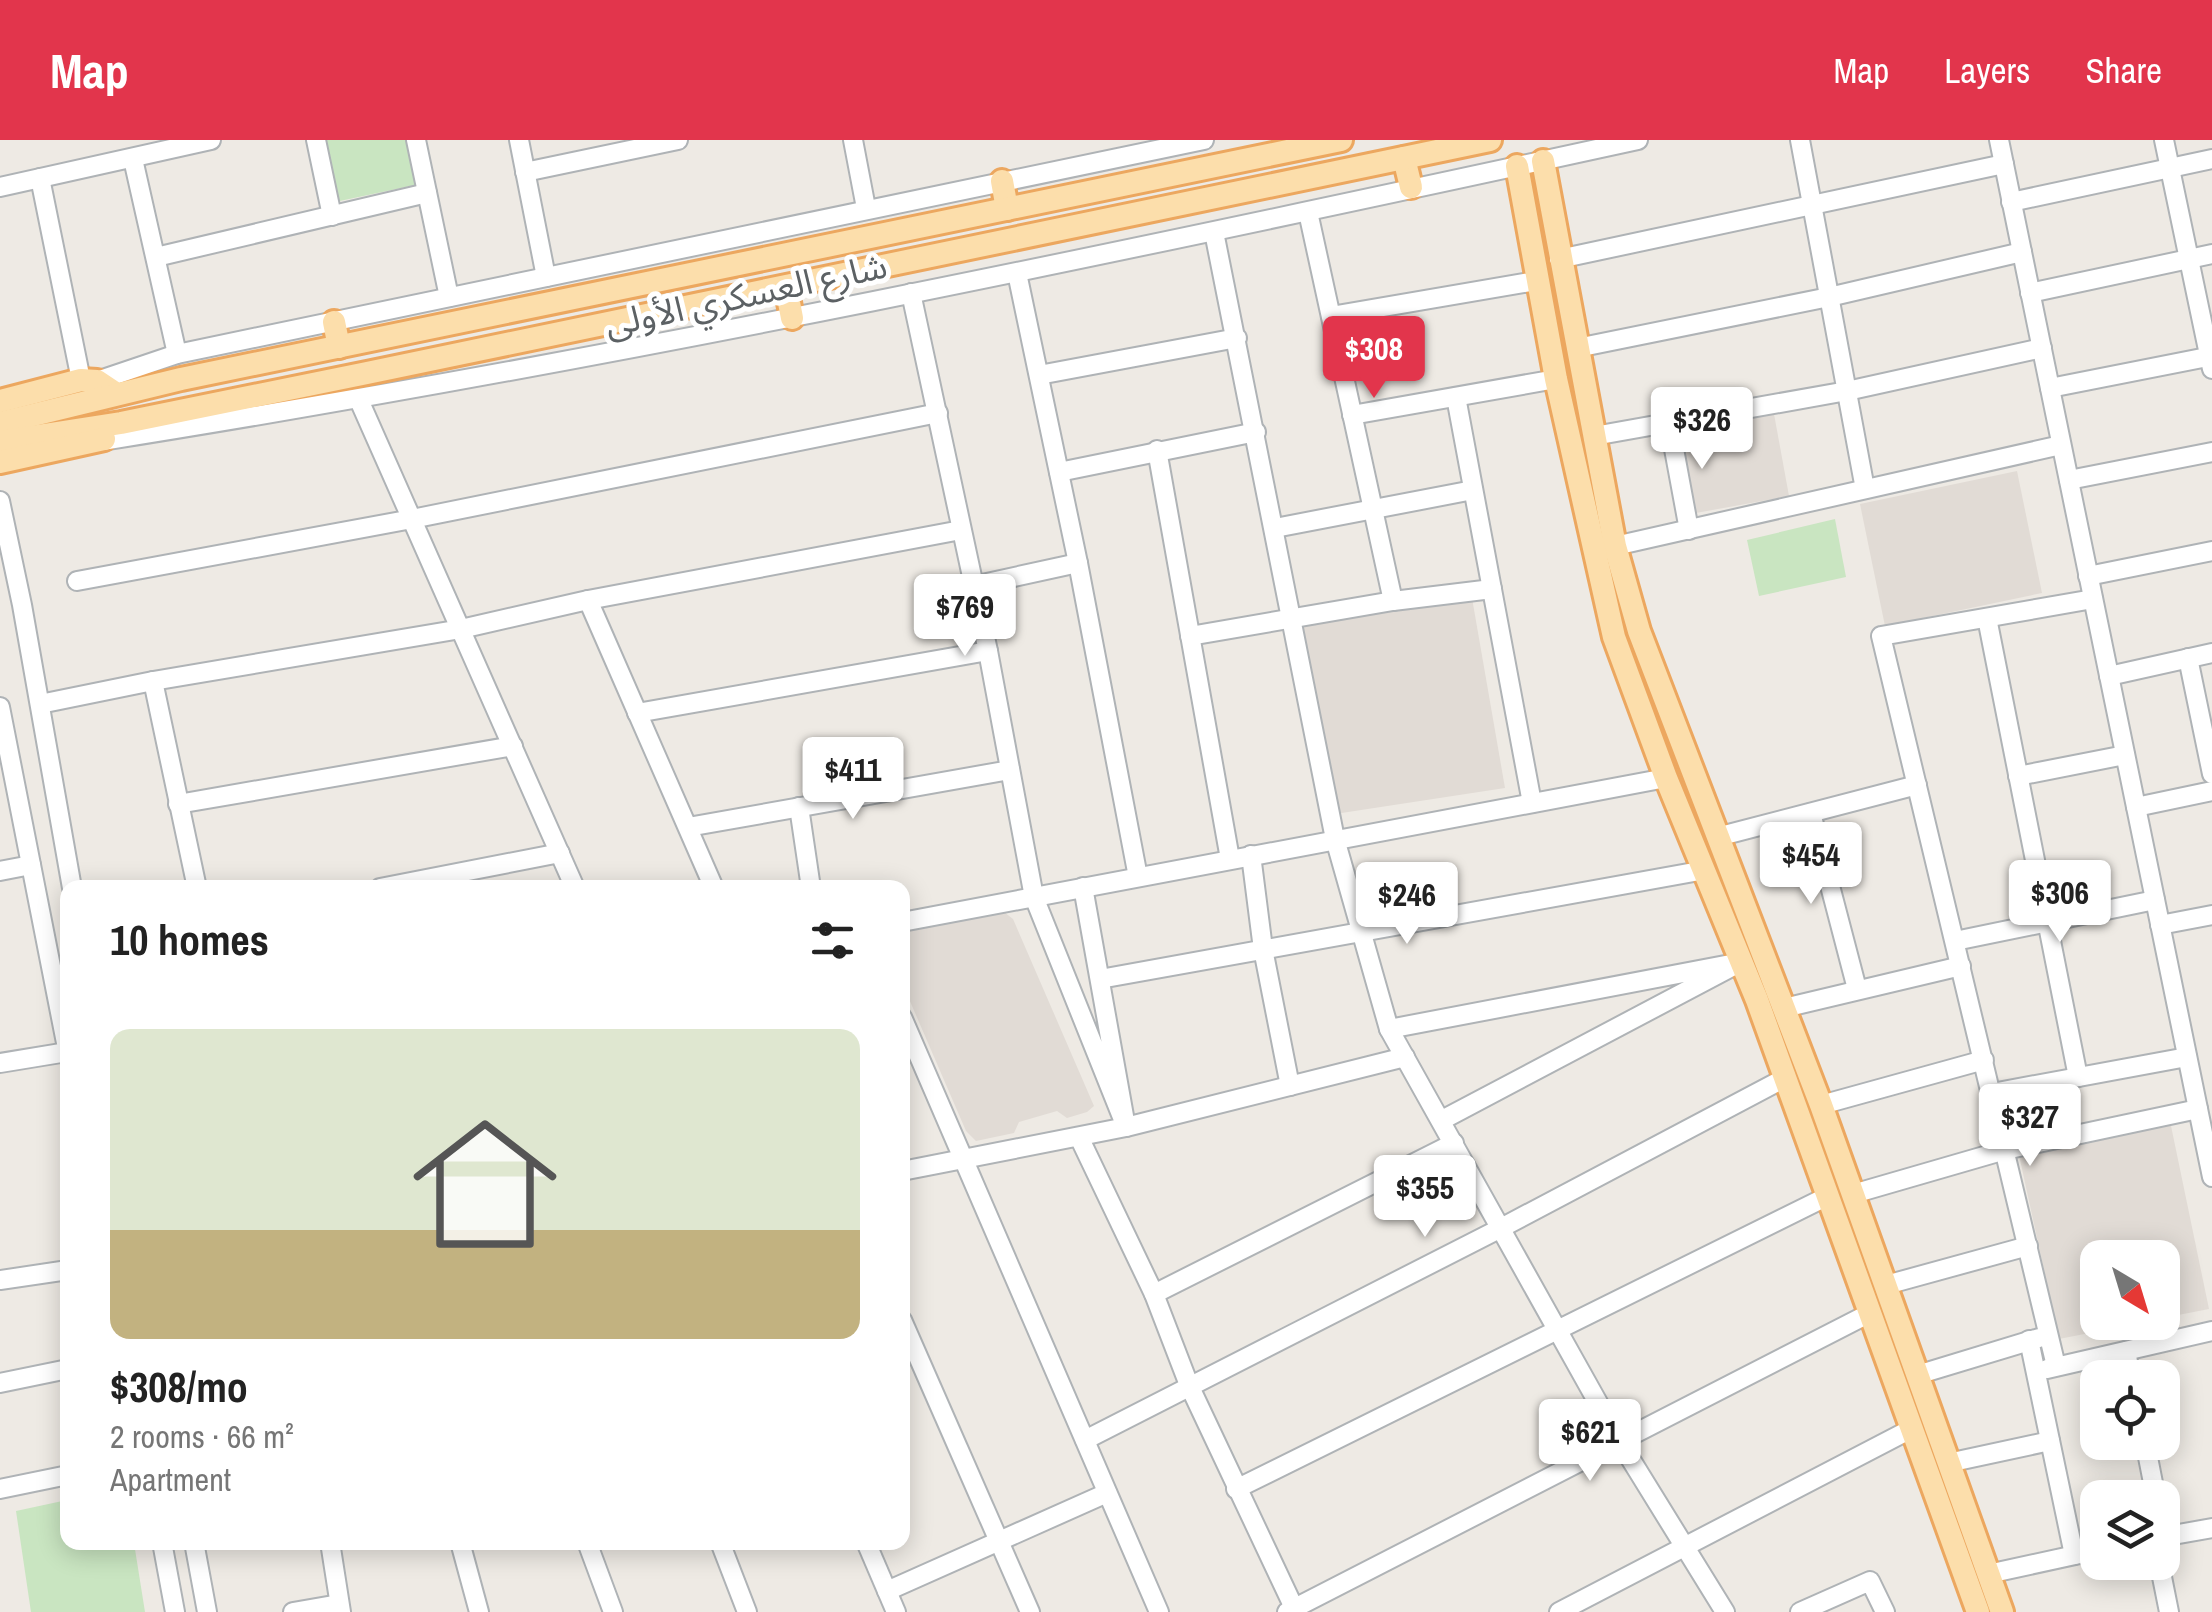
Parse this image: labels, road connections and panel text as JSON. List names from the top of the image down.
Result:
{
  "streets": {
    "main road": ["شارع العسكري الأولى"]
  },
  "north": "bottom right",
  "page": {
    "header": "Map",
    "nav": ["Map", "Layers", "Share"],
    "price": [
      "$308",
      "$326",
      "$769",
      "$411",
      "$454",
      "$306",
      "$246",
      "$327",
      "$355",
      "$621"
    ],
    "heading": "10 homes",
    "list": [
      {
        "name": "$308/mo",
        "note": "2 rooms · 66 m² · Apartment"
      }
    ]
  }
}
